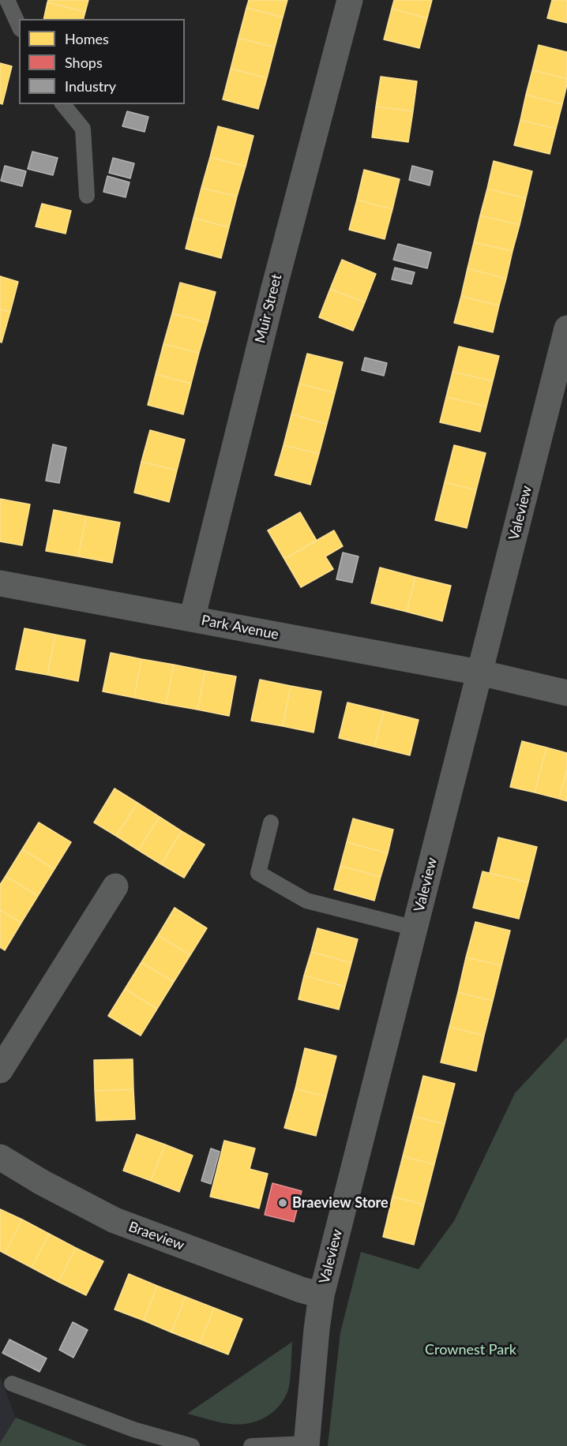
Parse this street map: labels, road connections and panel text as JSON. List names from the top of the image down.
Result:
{
  "streets": {
    "street": [
      "Muir Street",
      "Valeview",
      "Park Avenue",
      "Braeview"
    ]
  },
  "crossings": [
    ["Muir Street", "Park Avenue"],
    ["Valeview", "Park Avenue"],
    ["Valeview", "Braeview"]
  ],
  "parks": ["Crownest Park"],
  "places": ["Braeview Store"],
  "legend": ["Homes", "Shops", "Industry"]
}
